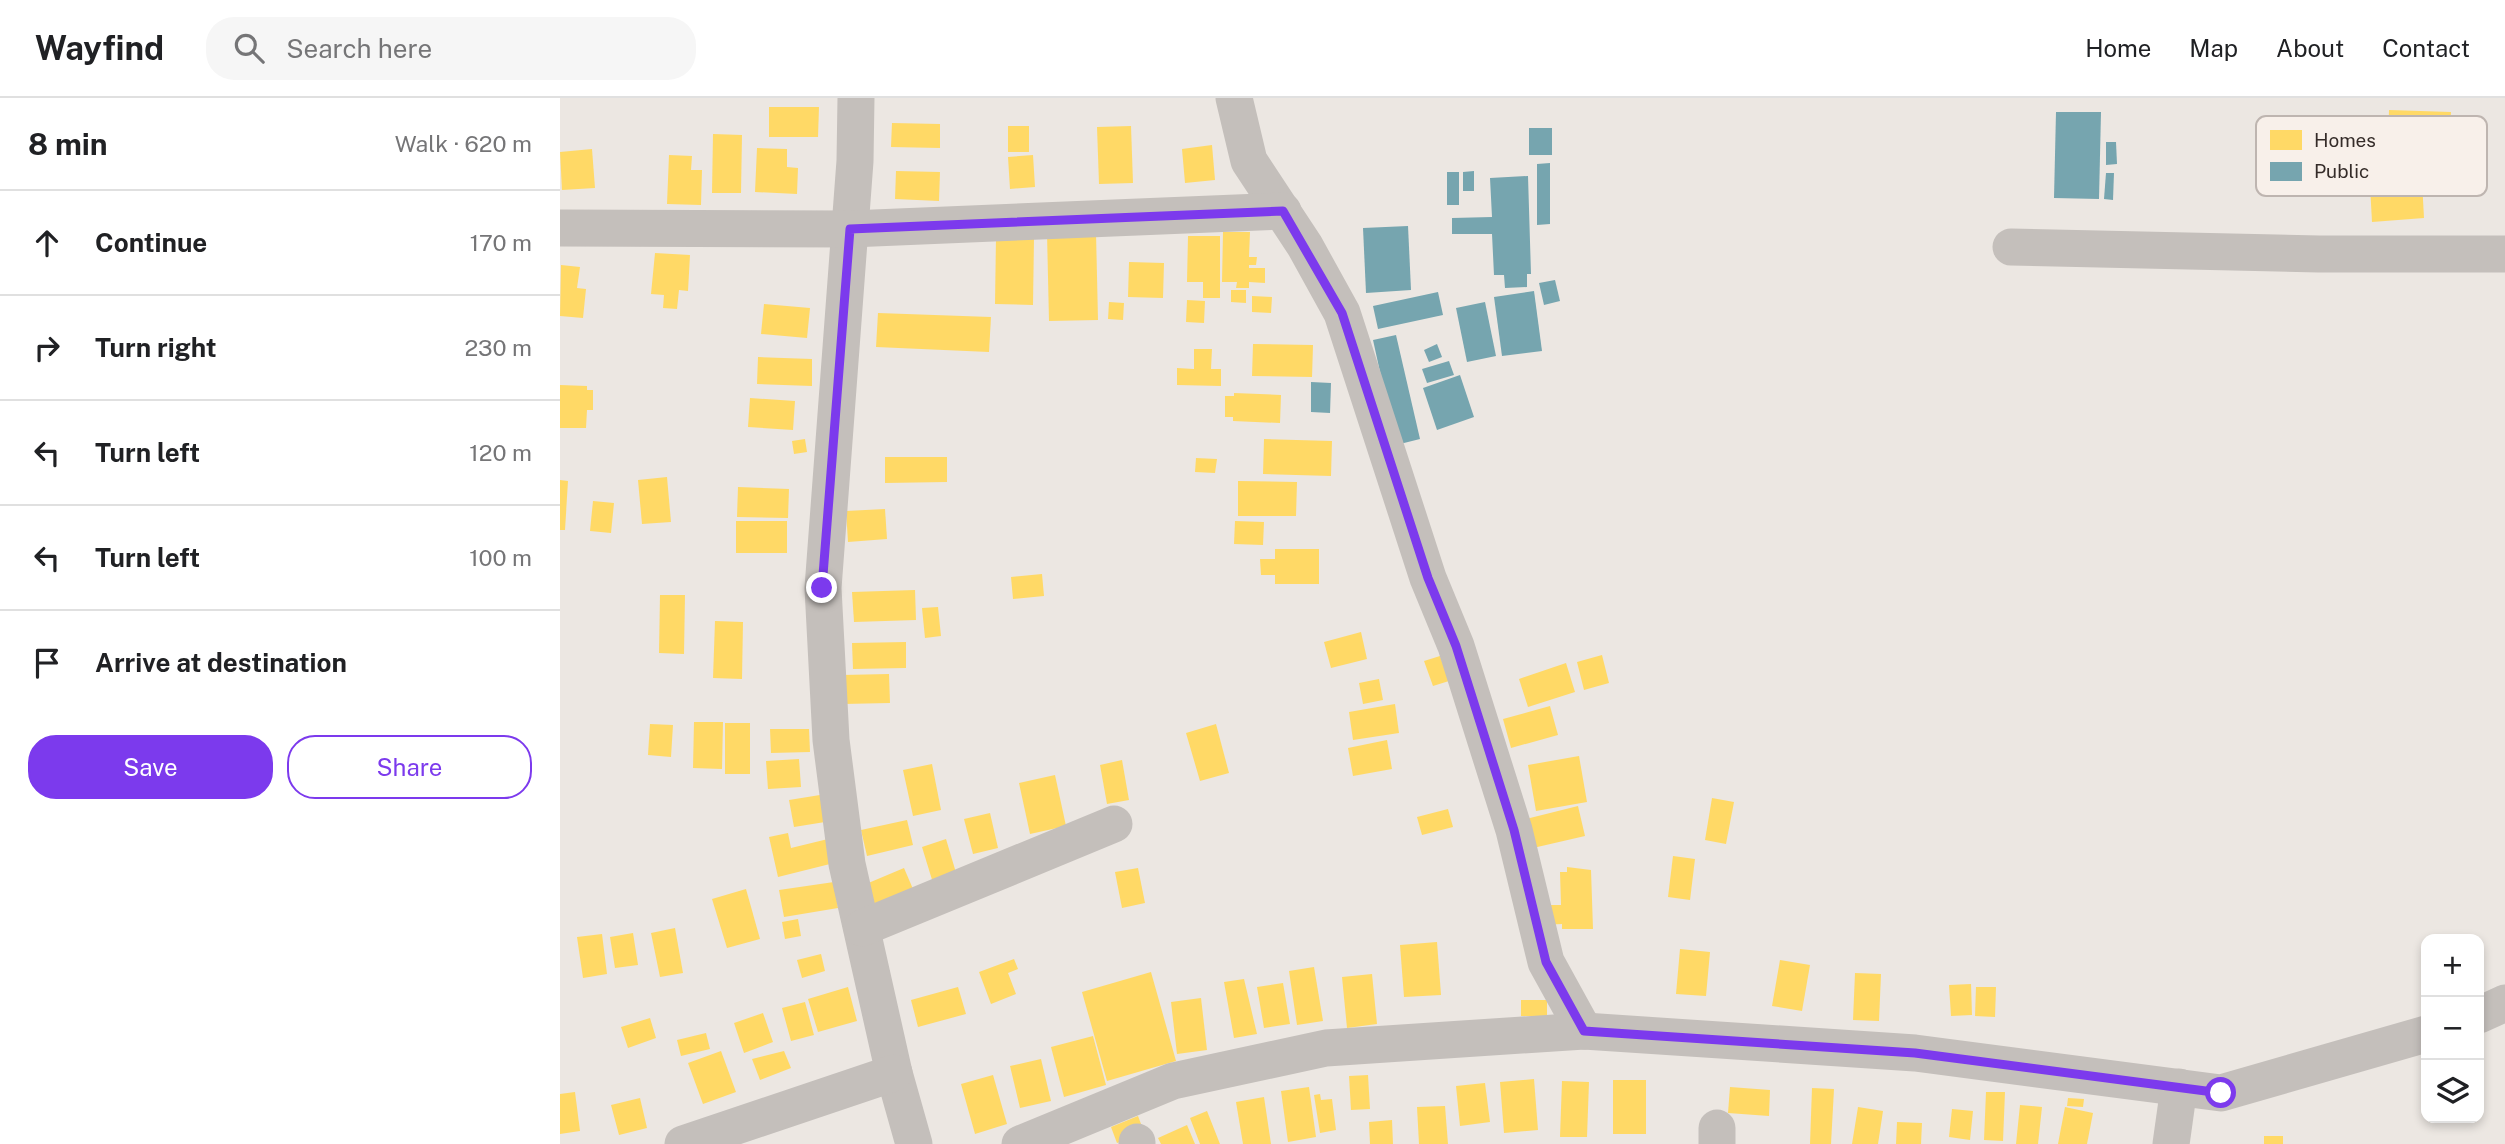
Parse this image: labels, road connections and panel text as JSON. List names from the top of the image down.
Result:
{
  "legend": ["Homes", "Public"],
  "page": {
    "header": "Wayfind",
    "search": "Search here",
    "nav": [
      "Home",
      "Map",
      "About",
      "Contact"
    ],
    "heading": ["8 min", "Walk · 620 m"],
    "list": [
      ["Continue", "170 m"],
      ["Turn right", "230 m"],
      ["Turn left", "120 m"],
      ["Turn left", "100 m"],
      "Arrive at destination"
    ],
    "buttons": ["Save", "Share"],
    "map_buttons": ["+", "−"]
  }
}
